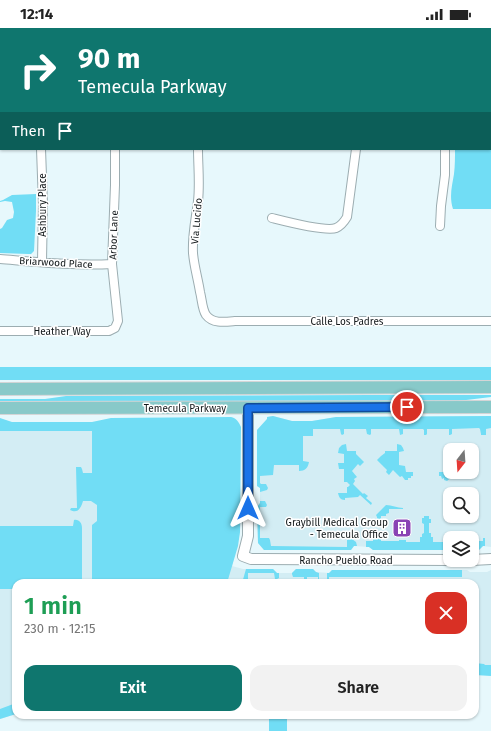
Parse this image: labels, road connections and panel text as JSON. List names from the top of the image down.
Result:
{
  "streets": {
    "main road": ["Temecula Parkway"],
    "street": [
      "Ashbury Place",
      "Via Lucido",
      "Arbor Lane",
      "Briarwood Place",
      "Calle Los Padres",
      "Heather Way",
      "Rancho Pueblo Road"
    ]
  },
  "crossings": [
    ["Ashbury Place", "Briarwood Place"],
    ["Via Lucido", "Calle Los Padres"],
    ["Arbor Lane", "Briarwood Place"],
    ["Arbor Lane", "Heather Way"],
    ["Temecula Parkway", "Rancho Pueblo Road"]
  ],
  "places": {
    "building": ["Graybill Medical Group - Temecula Office"]
  },
  "north": "bottom",
  "page": {
    "status": "12:14",
    "turn": ["90 m", "Temecula Parkway"],
    "then": "Then",
    "heading": ["1 min", "230 m · 12:15"],
    "buttons": ["Exit", "Share"]
  }
}
